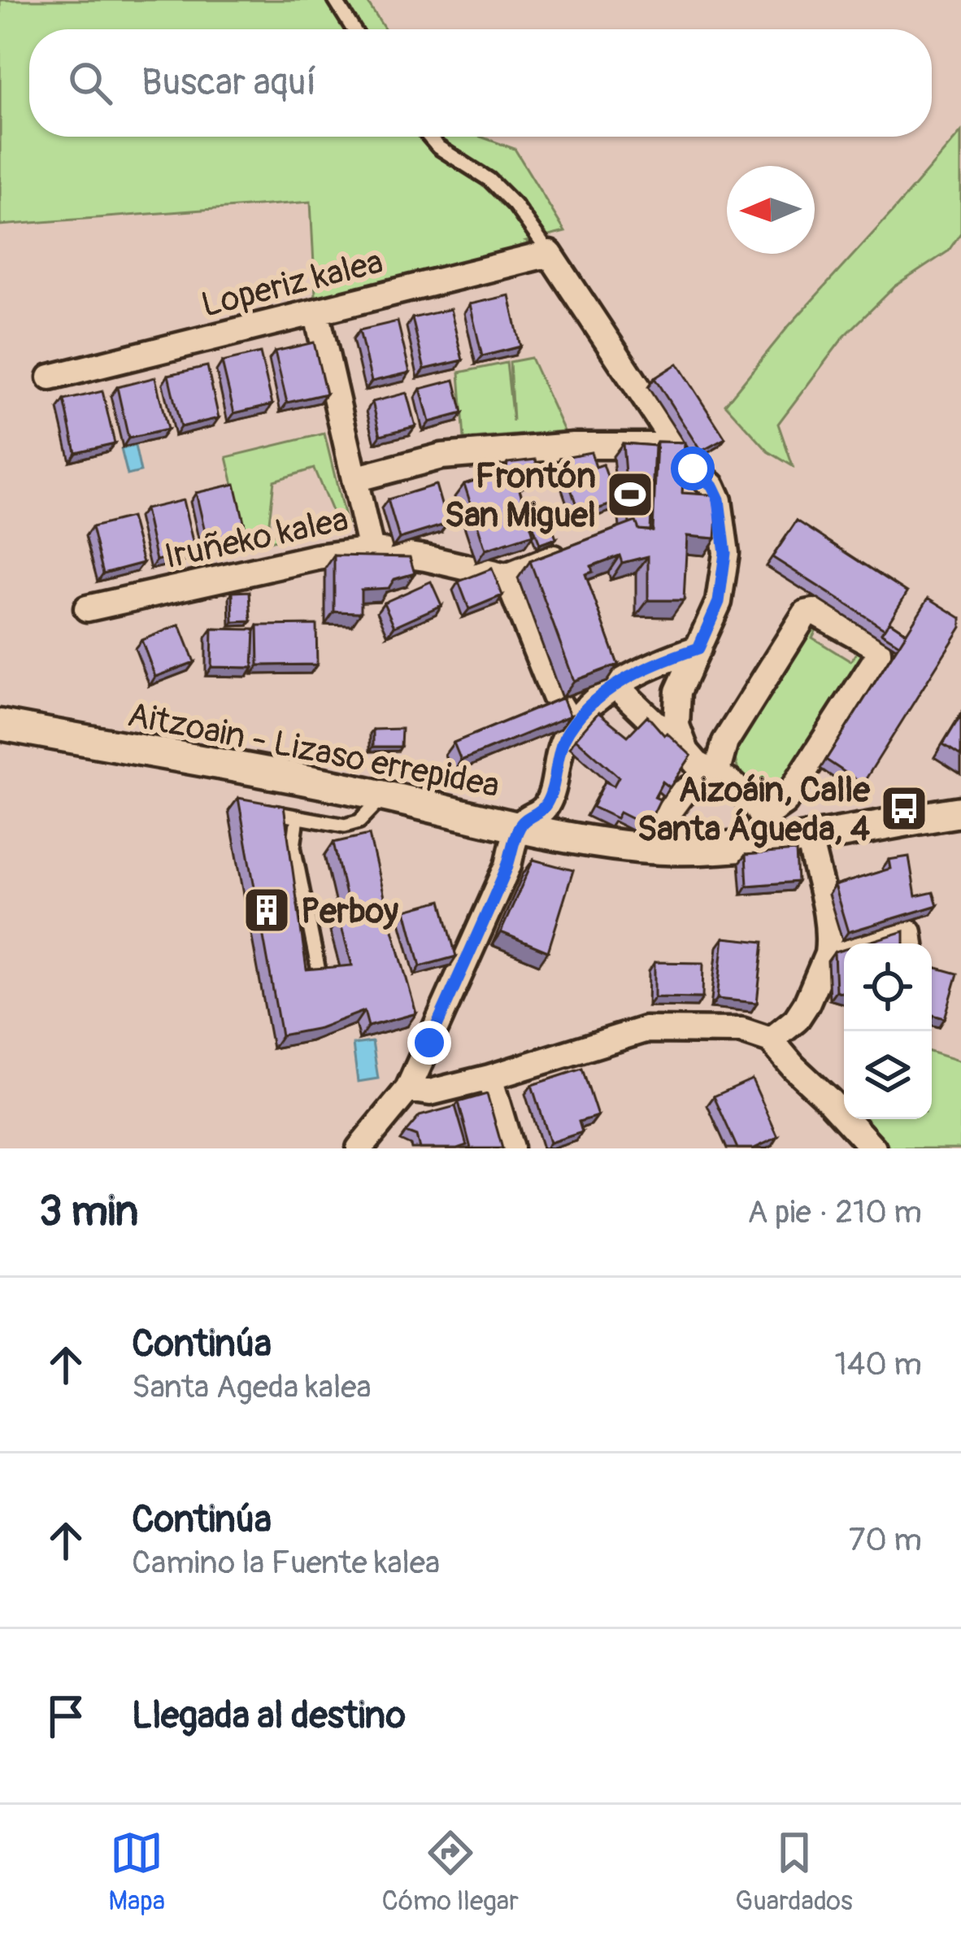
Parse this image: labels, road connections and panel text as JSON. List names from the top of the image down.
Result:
{
  "streets": {
    "street": ["Loperiz kalea", "Iruñeko kalea", "Aitzoain - Lizaso errepidea"]
  },
  "crossings": [
    ["Loperiz kalea", "Iruñeko kalea"]
  ],
  "places": {
    "sports": ["Frontón San Miguel"],
    "bus stop": ["Aizoáin, Calle Santa Águeda, 4"],
    "building": ["Perboy"]
  },
  "north": "left",
  "page": {
    "search": "Buscar aquí",
    "heading": ["3 min", "A pie · 210 m"],
    "list": [
      ["Continúa", "Santa Ageda kalea", "140 m"],
      ["Continúa", "Camino la Fuente kalea", "70 m"],
      "Llegada al destino"
    ],
    "nav": ["Mapa", "Cómo llegar", "Guardados"]
  }
}
